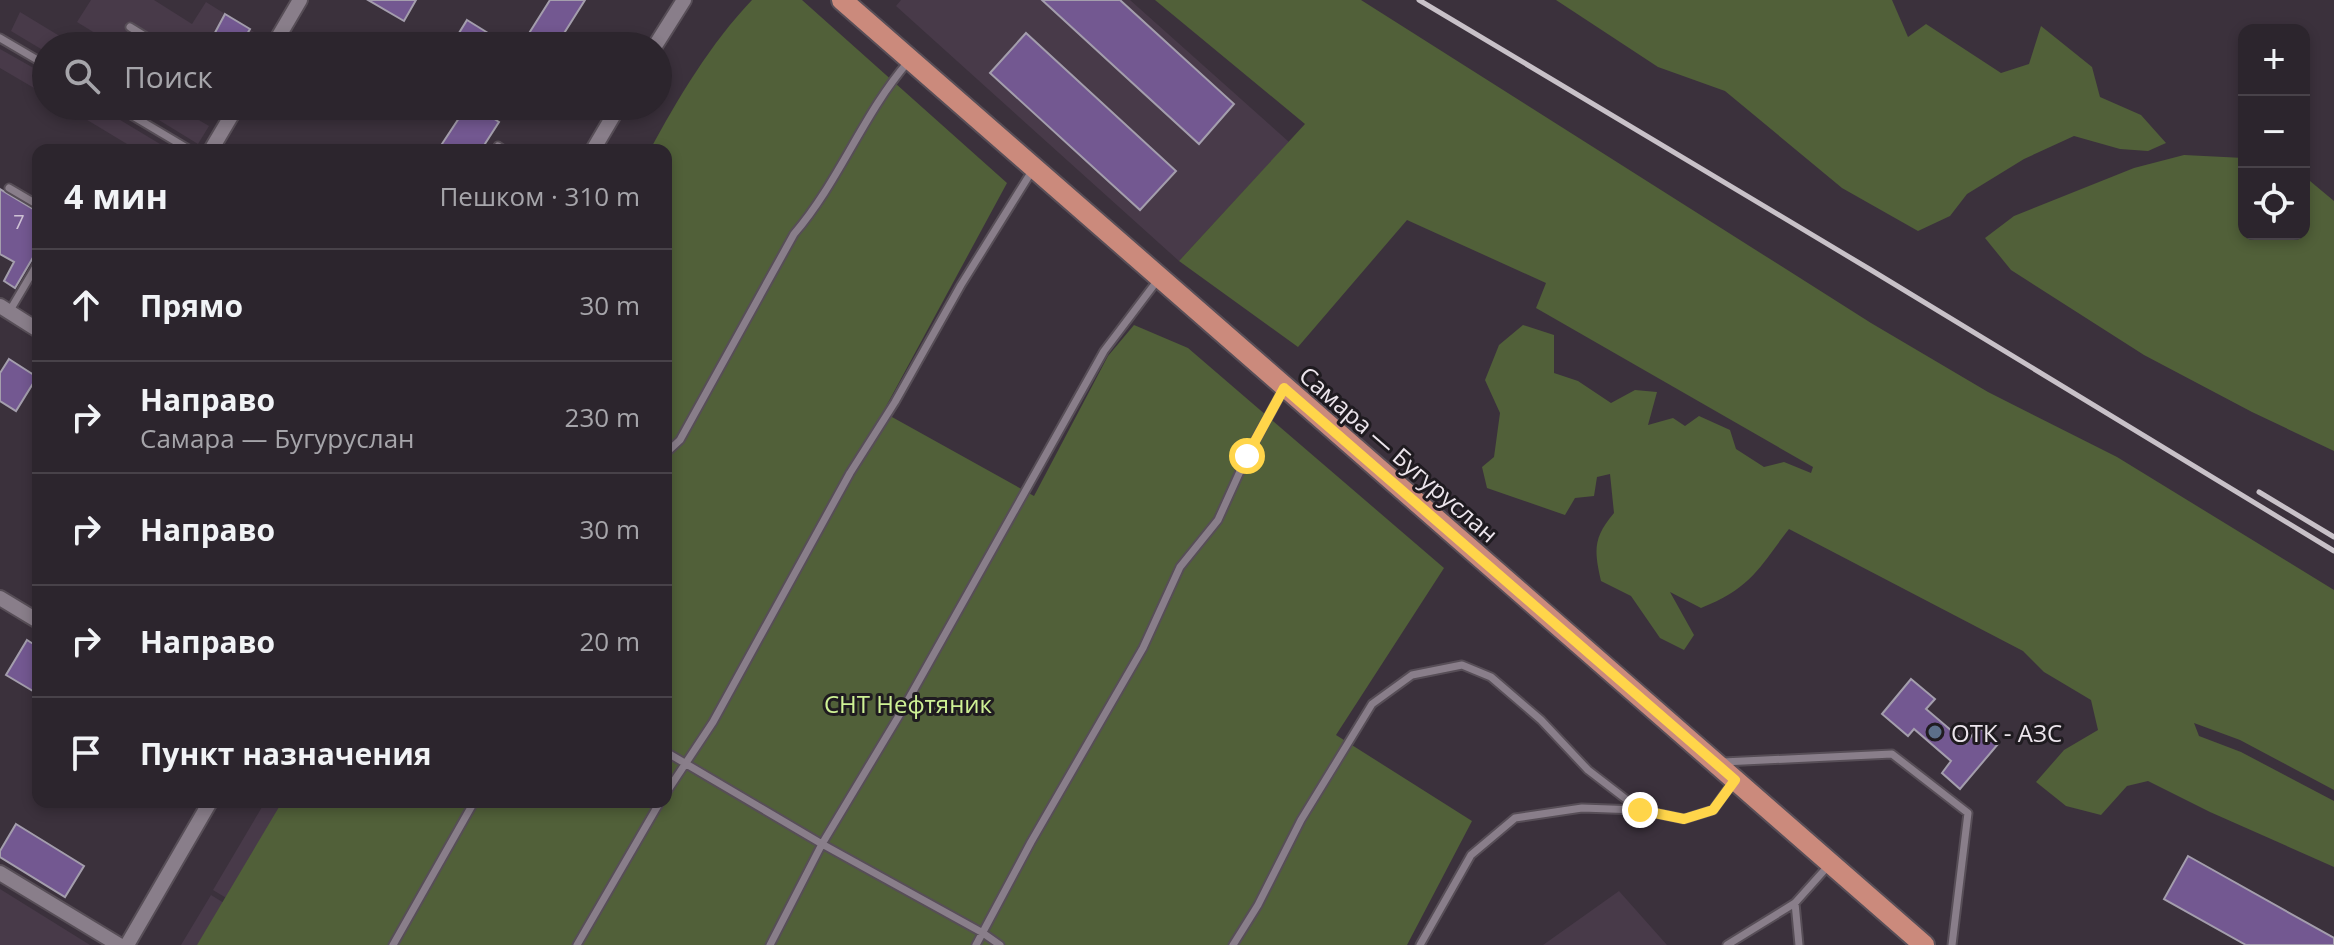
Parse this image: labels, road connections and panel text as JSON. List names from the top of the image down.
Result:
{
  "streets": {
    "main road": ["Самара — Бугуруслан"]
  },
  "parks": ["СНТ Нефтяник"],
  "places": ["ОТК - АЗС"],
  "house_numbers": ["7"],
  "page": {
    "map_buttons": ["+", "−"],
    "search": "Поиск",
    "heading": ["4 мин", "Пешком · 310 m"],
    "list": [
      ["Прямо", "30 m"],
      ["Направо", "Самара — Бугуруслан", "230 m"],
      ["Направо", "30 m"],
      ["Направо", "20 m"],
      "Пункт назначения"
    ]
  }
}
